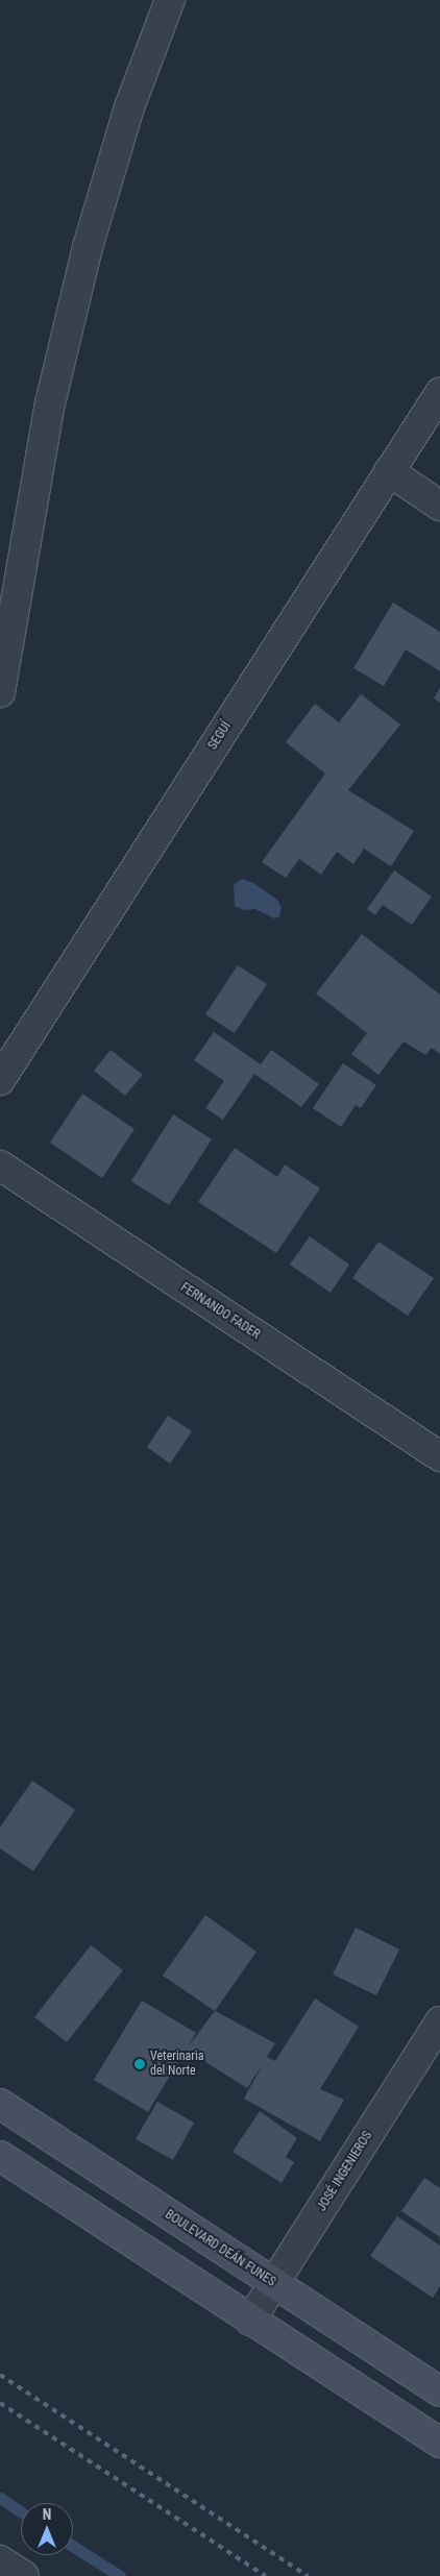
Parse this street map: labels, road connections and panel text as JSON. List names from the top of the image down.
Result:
{
  "streets": {
    "main road": ["BOULEVARD DEÁN FUNES"],
    "street": ["SEGUÍ", "FERNANDO FADER", "JOSÉ INGENIEROS"]
  },
  "crossings": [
    ["JOSÉ INGENIEROS", "BOULEVARD DEÁN FUNES"]
  ],
  "places": ["Veterinaria del Norte"],
  "north": "top"
}
